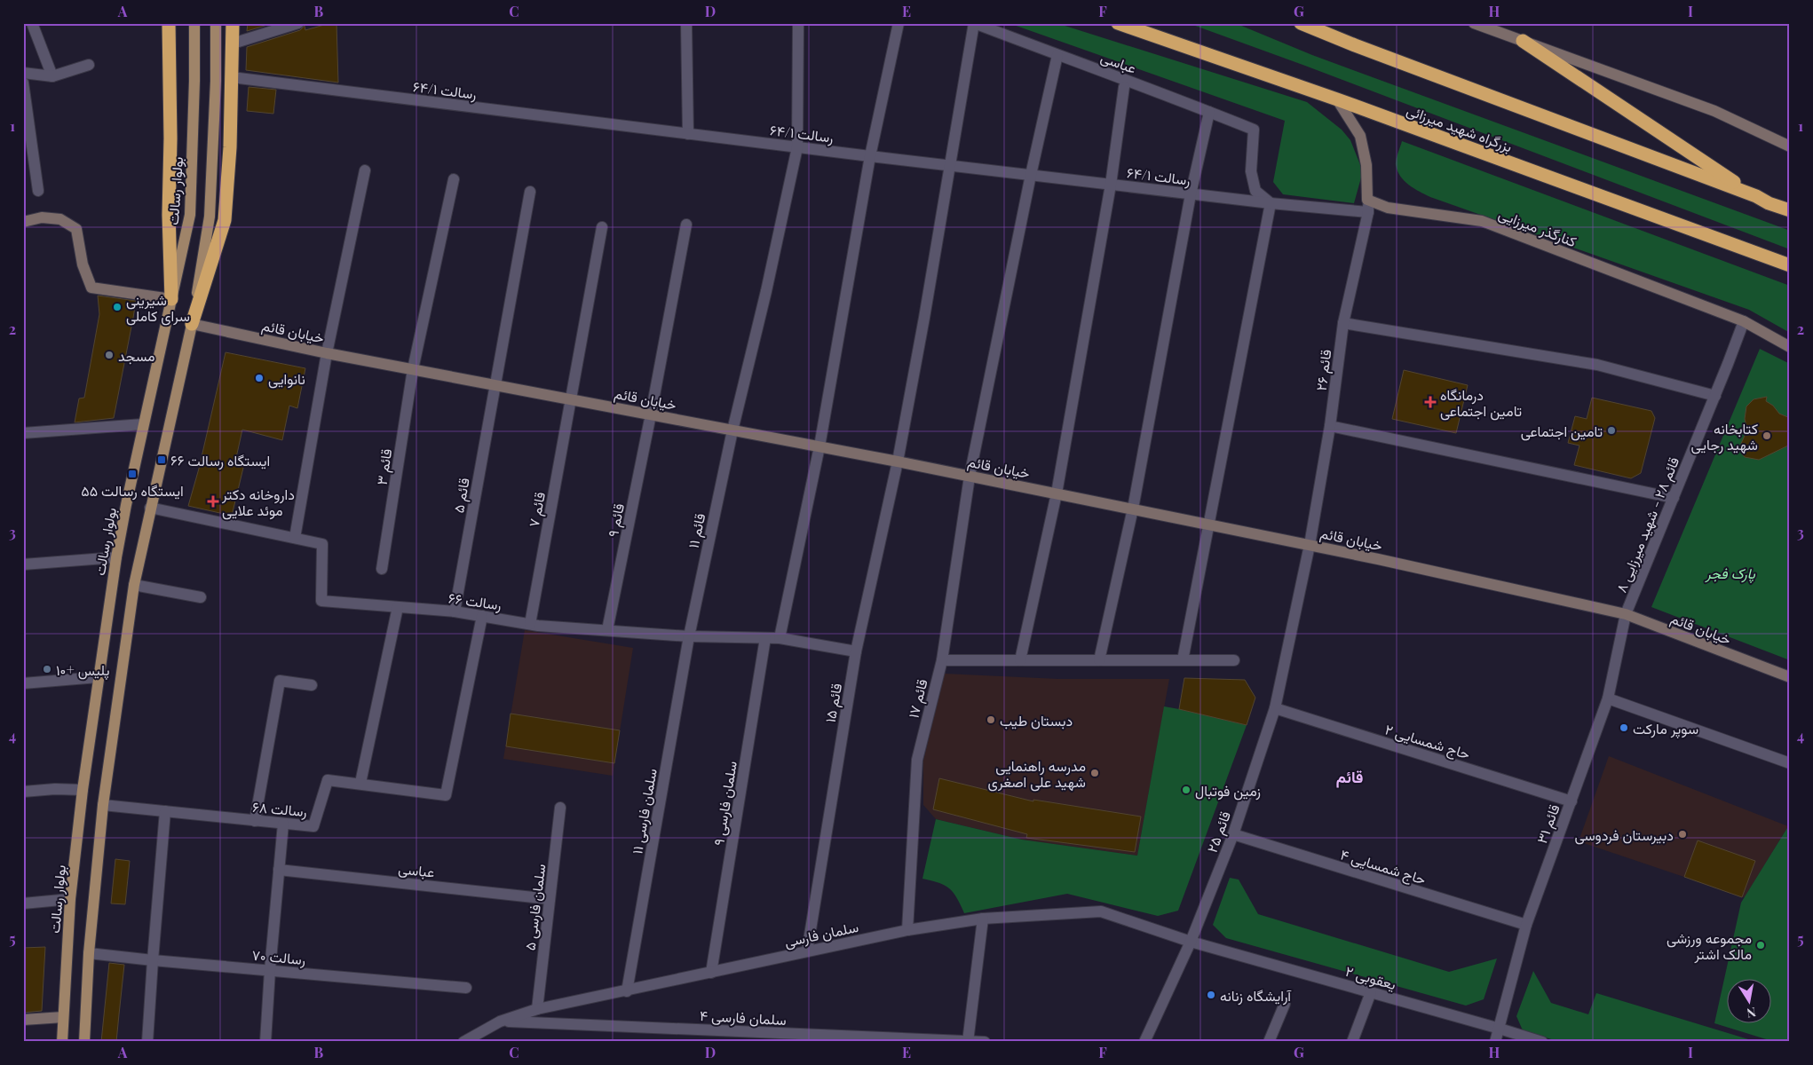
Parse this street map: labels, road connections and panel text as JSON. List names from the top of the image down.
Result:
{
  "streets": {
    "highway": ["بزرگراه شهید میرزائی"],
    "main road": ["بولوار رسالت"],
    "street": [
      "عباسی",
      "رسالت ۶۴/۱",
      "کنارگذر میرزایی",
      "خیابان قائم",
      "قائم ۲۶",
      "قائم ۳",
      "قائم ۵",
      "قائم ۷",
      "قائم ۹",
      "قائم ۲۸ - شهید میرزایی ۸",
      "قائم ۱۱",
      "رسالت ۶۶",
      "قائم ۱۷",
      "قائم ۱۵",
      "حاج شمسایی ۲",
      "سلمان فارسی ۹",
      "رسالت ۶۸",
      "سلمان فارسی ۱۱",
      "قائم ۳۱",
      "قائم ۲۵",
      "حاج شمسایی ۴",
      "سلمان فارسی ۵",
      "سلمان فارسی",
      "رسالت ۷۰",
      "یعقوبی ۲",
      "سلمان فارسی ۴"
    ]
  },
  "crossings": [
    ["عباسی", "رسالت ۶۴/۱"],
    ["عباسی", "قائم ۱۷"],
    ["عباسی", "قائم ۱۵"],
    ["عباسی", "سلمان فارسی ۵"],
    ["رسالت ۶۴/۱", "قائم ۲۶"],
    ["رسالت ۶۴/۱", "قائم ۱۱"],
    ["رسالت ۶۴/۱", "قائم ۱۷"],
    ["رسالت ۶۴/۱", "قائم ۱۵"],
    ["کنارگذر میرزایی", "قائم ۲۶"],
    ["کنارگذر میرزایی", "قائم ۲۸ - شهید میرزایی ۸"],
    ["خیابان قائم", "قائم ۲۶"],
    ["خیابان قائم", "قائم ۳"],
    ["خیابان قائم", "قائم ۵"],
    ["خیابان قائم", "قائم ۷"],
    ["خیابان قائم", "قائم ۹"],
    ["خیابان قائم", "قائم ۲۸ - شهید میرزایی ۸"],
    ["خیابان قائم", "قائم ۱۱"],
    ["خیابان قائم", "قائم ۱۷"],
    ["خیابان قائم", "قائم ۱۵"],
    ["خیابان قائم", "قائم ۳۱"],
    ["خیابان قائم", "قائم ۲۵"],
    ["قائم ۲۶", "قائم ۲۵"],
    ["قائم ۵", "رسالت ۶۶"],
    ["قائم ۷", "رسالت ۶۶"],
    ["قائم ۹", "رسالت ۶۶"],
    ["قائم ۲۸ - شهید میرزایی ۸", "قائم ۳۱"],
    ["قائم ۱۱", "رسالت ۶۶"],
    ["قائم ۱۱", "سلمان فارسی ۱۱"],
    ["رسالت ۶۶", "قائم ۱۵"],
    ["رسالت ۶۶", "سلمان فارسی ۹"],
    ["رسالت ۶۶", "رسالت ۶۸"],
    ["رسالت ۶۶", "سلمان فارسی ۱۱"],
    ["قائم ۱۷", "سلمان فارسی"],
    ["قائم ۱۵", "سلمان فارسی"],
    ["حاج شمسایی ۲", "قائم ۳۱"],
    ["حاج شمسایی ۲", "قائم ۲۵"],
    ["سلمان فارسی ۹", "سلمان فارسی"],
    ["سلمان فارسی ۱۱", "سلمان فارسی"],
    ["قائم ۳۱", "حاج شمسایی ۴"],
    ["قائم ۳۱", "یعقوبی ۲"],
    ["قائم ۲۵", "حاج شمسایی ۴"],
    ["قائم ۲۵", "سلمان فارسی"],
    ["قائم ۲۵", "یعقوبی ۲"],
    ["سلمان فارسی ۵", "سلمان فارسی"],
    ["سلمان فارسی", "یعقوبی ۲"],
    ["سلمان فارسی", "سلمان فارسی ۴"]
  ],
  "districts": ["قائم"],
  "parks": ["پارک فجر"],
  "places": {
    "other": [
      "شیرینی سرای کاملی",
      "مسجد",
      "نانوایی",
      "تامین اجتماعی",
      "کتابخانه شهید رجایی",
      "پلیس +۱۰",
      "دبستان طیب",
      "سوپر مارکت",
      "مدرسه راهنمایی شهید علی اصغری",
      "زمین فوتبال",
      "دبیرستان فردوسی",
      "مجموعه ورزشی مالک اشتر",
      "آرایشگاه زنانه"
    ],
    "health": ["درمانگاه تامین اجتماعی", "داروخانه دکتر موئد علایی"],
    "transit": ["ایستگاه رسالت ۶۶", "ایستگاه رسالت ۵۵"]
  },
  "north": "bottom",
  "grid": {
    "columns": [
      "A",
      "B",
      "C",
      "D",
      "E",
      "F",
      "G",
      "H",
      "I"
    ],
    "rows": [
      "1",
      "2",
      "3",
      "4",
      "5"
    ]
  }
}
